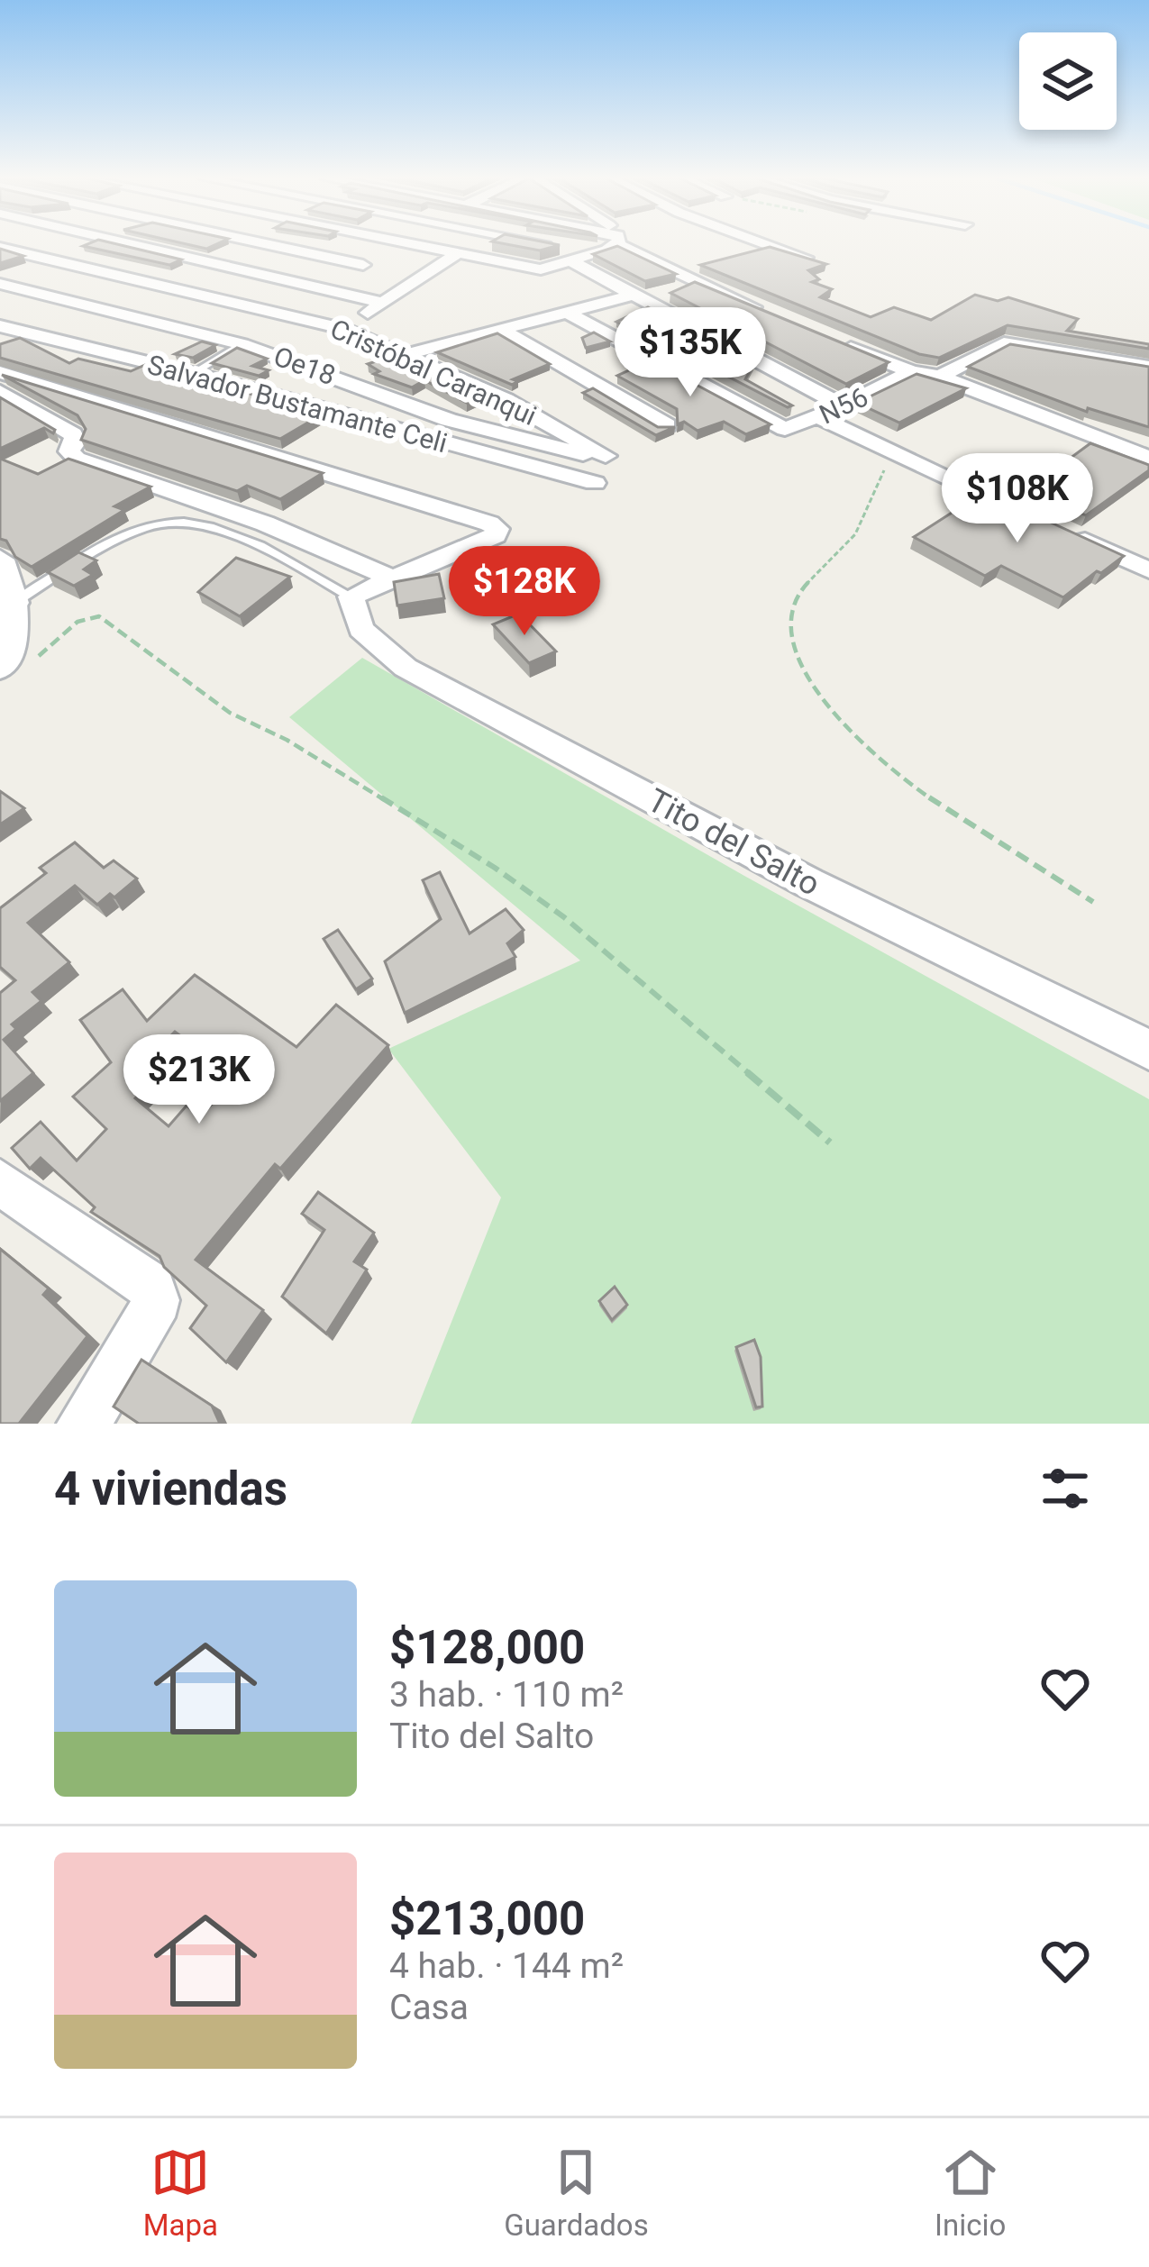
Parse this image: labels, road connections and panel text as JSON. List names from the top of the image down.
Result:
{
  "streets": {
    "street": [
      "Oe18",
      "Cristóbal Caranqui",
      "Salvador Bustamante Celi",
      "N56",
      "Tito del Salto"
    ]
  },
  "crossings": [
    ["Oe18", "Cristóbal Caranqui"]
  ],
  "page": {
    "price": [
      "$135K",
      "$108K",
      "$128K",
      "$213K"
    ],
    "heading": "4 viviendas",
    "list": [
      {
        "name": "$128,000",
        "note": "3 hab. · 110 m² · Tito del Salto"
      },
      {
        "name": "$213,000",
        "note": "4 hab. · 144 m² · Casa"
      }
    ],
    "tabs": ["Mapa", "Guardados", "Inicio"]
  }
}
